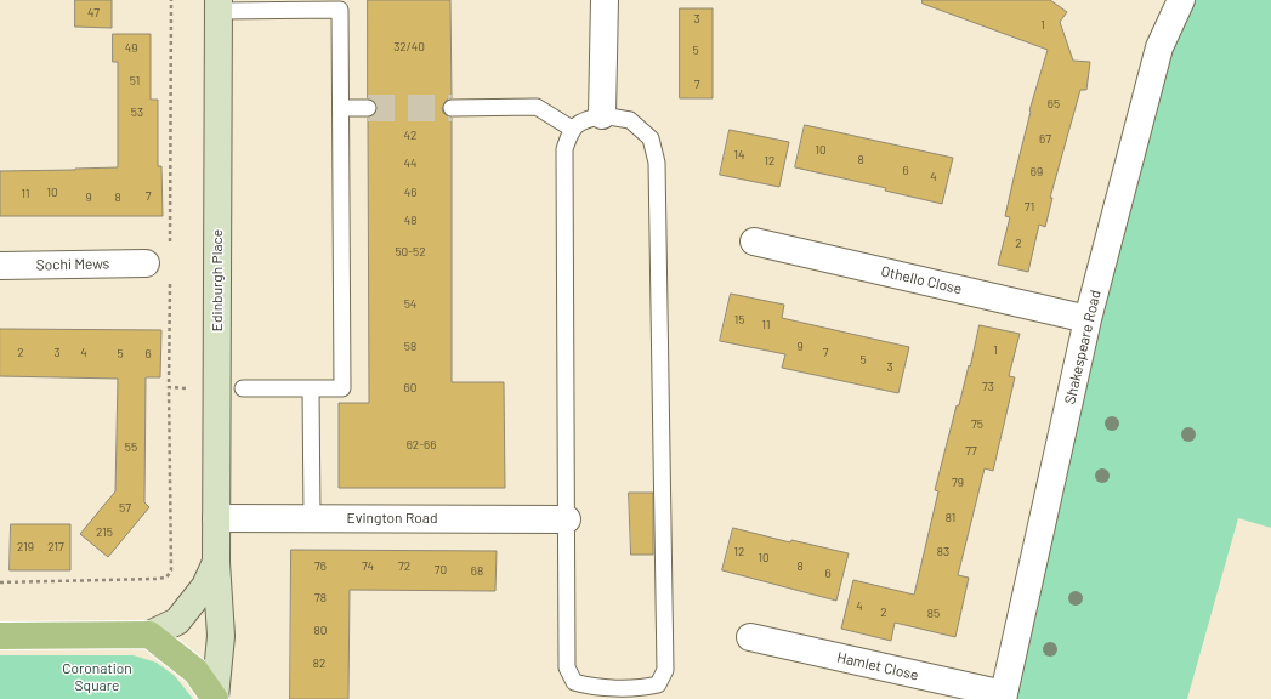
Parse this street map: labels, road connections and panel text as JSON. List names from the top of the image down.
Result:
{
  "streets": {
    "street": [
      "Sochi Mews",
      "Edinburgh Place",
      "Othello Close",
      "Shakespeare Road",
      "Evington Road",
      "Hamlet Close"
    ]
  },
  "crossings": [
    ["Edinburgh Place", "Evington Road"],
    ["Othello Close", "Shakespeare Road"],
    ["Shakespeare Road", "Hamlet Close"]
  ],
  "parks": ["Coronation Square"],
  "house_numbers": [
    "47",
    "3",
    "1",
    "32/40",
    "49",
    "5",
    "51",
    "7",
    "65",
    "53",
    "42",
    "67",
    "10",
    "14",
    "8",
    "12",
    "44",
    "6",
    "69",
    "4",
    "10",
    "46",
    "11",
    "7",
    "9",
    "8",
    "71",
    "48",
    "2",
    "50-52",
    "54",
    "15",
    "11",
    "58",
    "9",
    "1",
    "2",
    "3",
    "4",
    "7",
    "5",
    "6",
    "5",
    "3",
    "73",
    "60",
    "75",
    "62-66",
    "55",
    "77",
    "79",
    "57",
    "81",
    "215",
    "219",
    "217",
    "12",
    "83",
    "10",
    "76",
    "74",
    "72",
    "8",
    "70",
    "68",
    "6",
    "78",
    "4",
    "2",
    "85",
    "80",
    "82"
  ]
}
